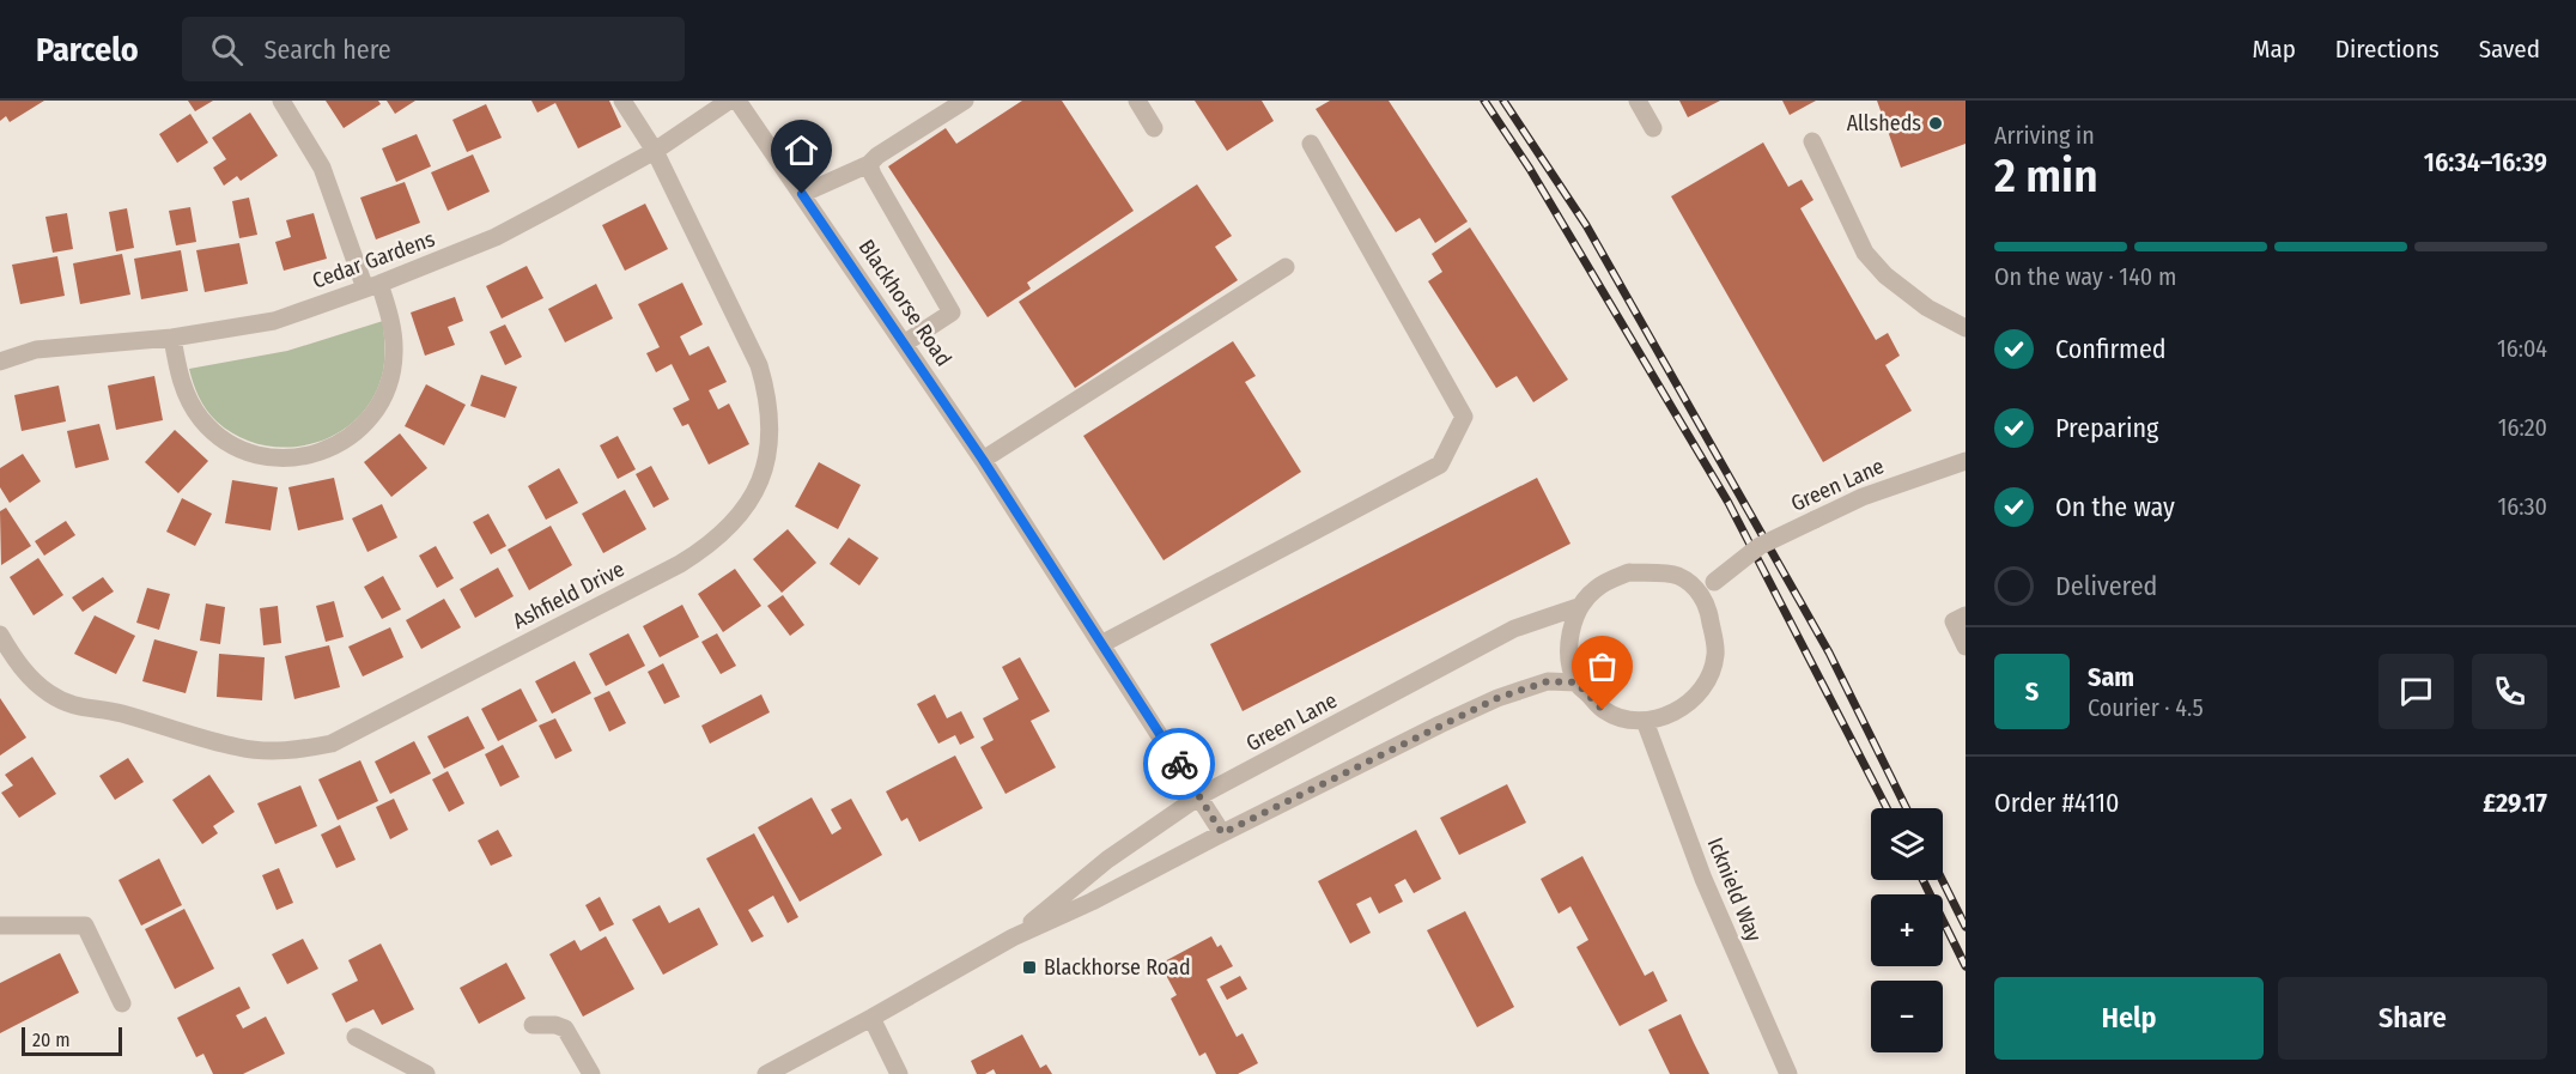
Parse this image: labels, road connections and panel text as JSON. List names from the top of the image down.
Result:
{
  "streets": {
    "street": [
      "Cedar Gardens",
      "Blackhorse Road",
      "Green Lane",
      "Ashfield Drive",
      "Icknield Way"
    ]
  },
  "crossings": [
    ["Cedar Gardens", "Ashfield Drive"],
    ["Blackhorse Road", "Green Lane"],
    ["Green Lane", "Icknield Way"]
  ],
  "places": {
    "other": ["Allsheds"],
    "transit": ["Blackhorse Road"]
  },
  "scale_bar": "20 m",
  "page": {
    "header": "Parcelo",
    "search": "Search here",
    "nav": ["Map", "Directions", "Saved"],
    "heading": ["2 min", "Arriving in", "16:34–16:39"],
    "panel": [
      "Sam",
      "Courier · 4.5",
      "Order #4110",
      "£29.17"
    ],
    "bar": "On the way · 140 m",
    "list": [
      ["Confirmed", "16:04"],
      ["Preparing", "16:20"],
      ["On the way", "16:30"],
      "Delivered"
    ],
    "round": "S",
    "map_buttons": ["+", "−"],
    "buttons": ["Help", "Share"],
    "scale": "20 m"
  }
}
